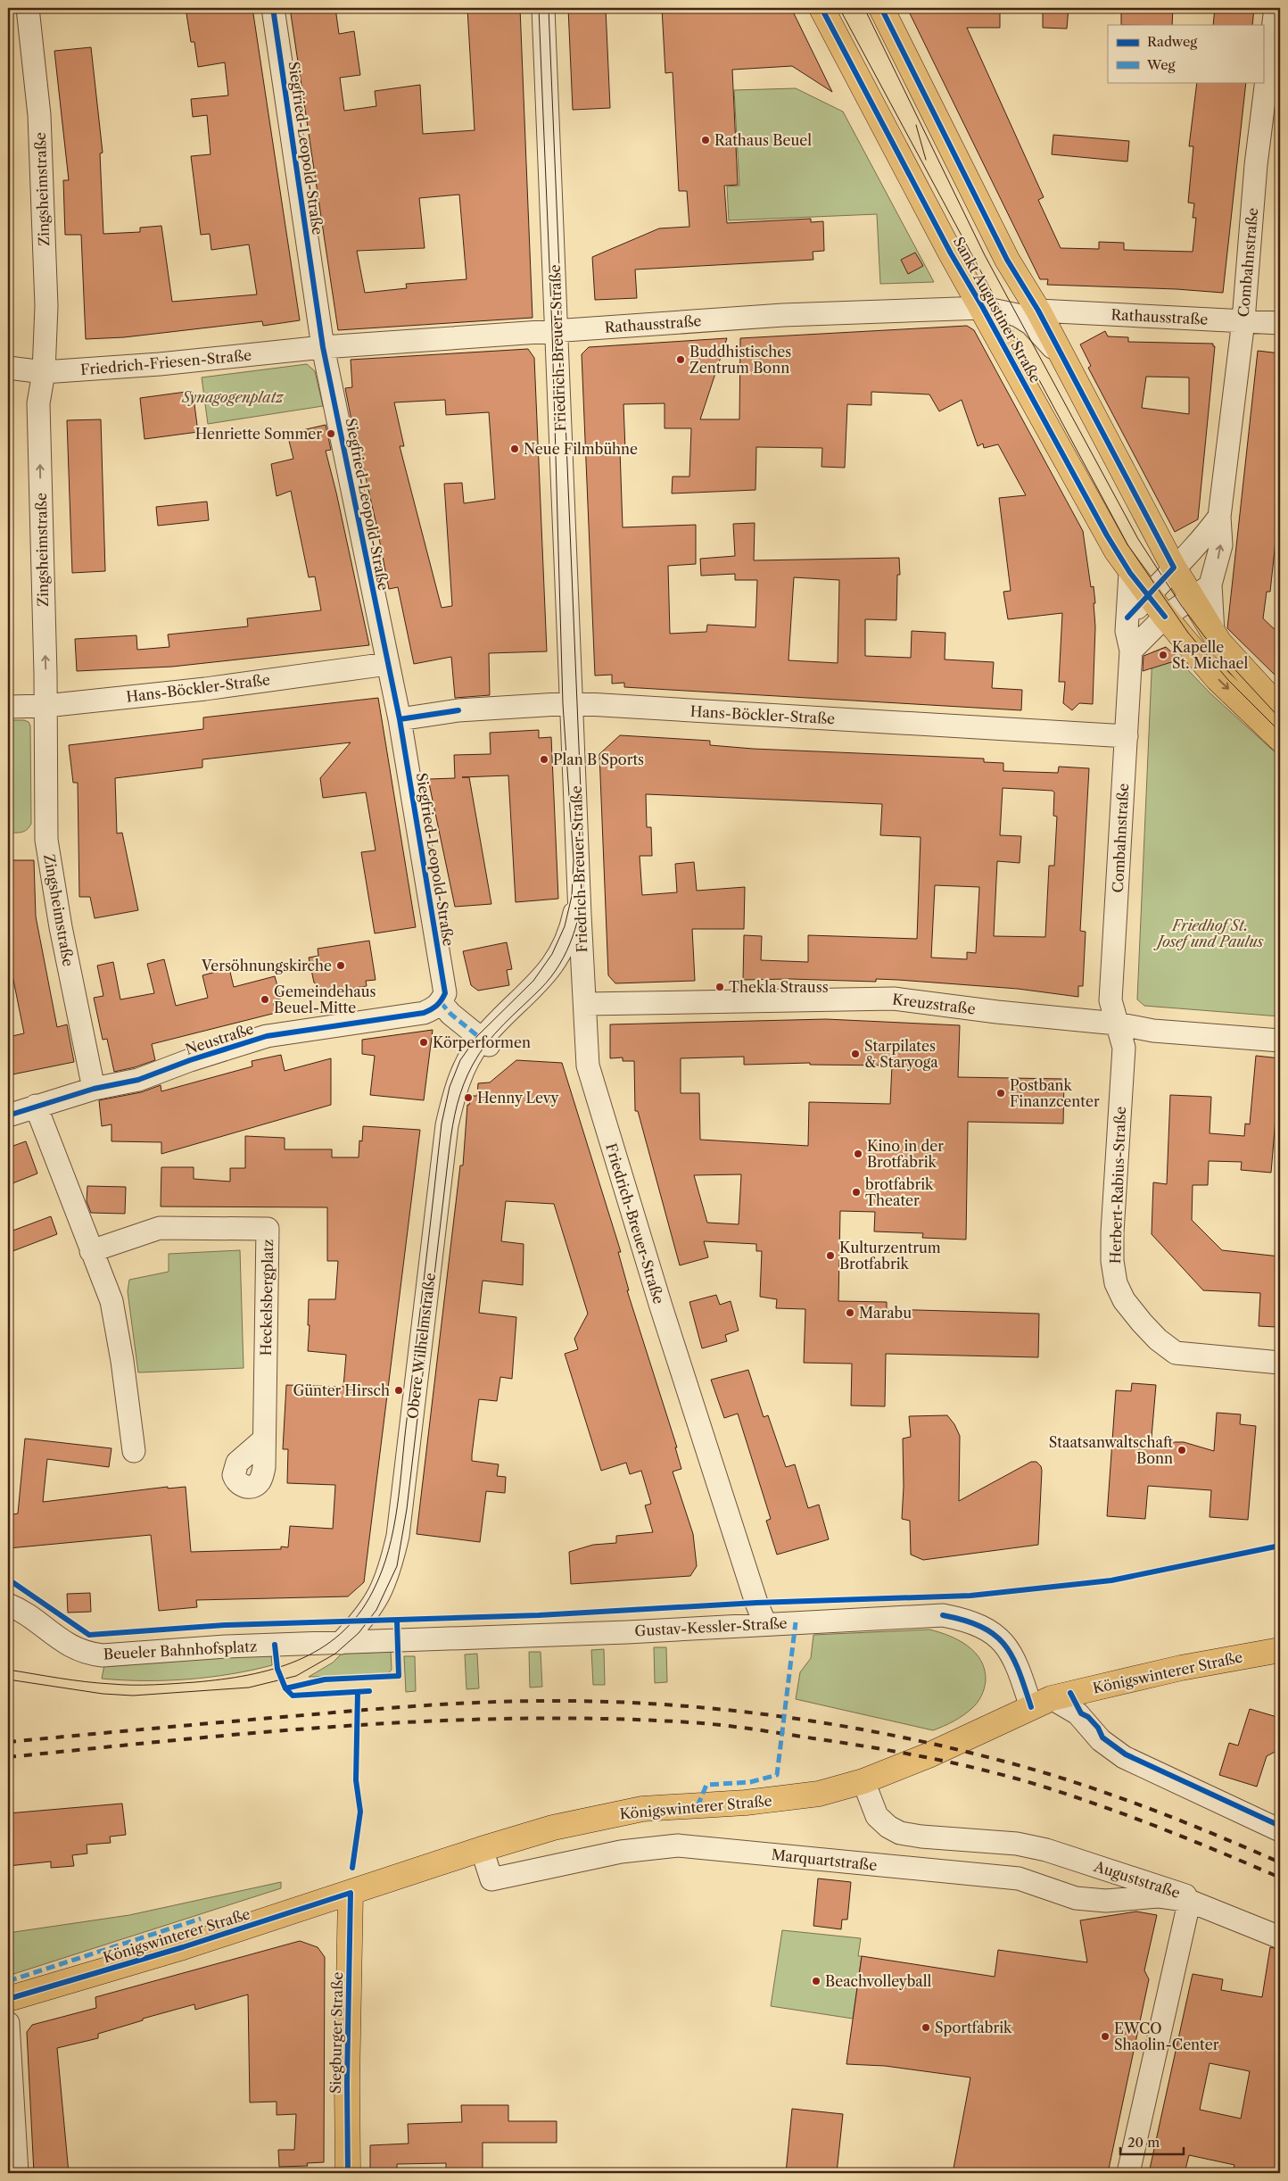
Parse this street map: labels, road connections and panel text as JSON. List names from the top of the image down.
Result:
{
  "streets": {
    "main road": ["Sankt Augustiner Straße", "Königswinterer Straße", "Siegburger Straße"],
    "street": [
      "Siegfried-Leopold-Straße",
      "Zingsheimstraße",
      "Combahnstraße",
      "Rathausstraße",
      "Friedrich-Breuer-Straße",
      "Friedrich-Friesen-Straße",
      "Hans-Böckler-Straße",
      "Kreuzstraße",
      "Neustraße",
      "Herbert-Rabius-Straße",
      "Heckelsbergplatz",
      "Obere Wilhelmstraße",
      "Gustav-Kessler-Straße",
      "Beueler Bahnhofsplatz",
      "Marquartstraße",
      "Auguststraße"
    ]
  },
  "crossings": [
    ["Siegfried-Leopold-Straße", "Rathausstraße"],
    ["Siegfried-Leopold-Straße", "Friedrich-Friesen-Straße"],
    ["Siegfried-Leopold-Straße", "Hans-Böckler-Straße"],
    ["Siegfried-Leopold-Straße", "Neustraße"],
    ["Zingsheimstraße", "Friedrich-Friesen-Straße"],
    ["Zingsheimstraße", "Hans-Böckler-Straße"],
    ["Zingsheimstraße", "Neustraße"],
    ["Combahnstraße", "Sankt Augustiner Straße"],
    ["Combahnstraße", "Rathausstraße"],
    ["Combahnstraße", "Hans-Böckler-Straße"],
    ["Combahnstraße", "Kreuzstraße"],
    ["Combahnstraße", "Herbert-Rabius-Straße"],
    ["Sankt Augustiner Straße", "Rathausstraße"],
    ["Rathausstraße", "Friedrich-Breuer-Straße"],
    ["Rathausstraße", "Friedrich-Friesen-Straße"],
    ["Friedrich-Breuer-Straße", "Hans-Böckler-Straße"],
    ["Friedrich-Breuer-Straße", "Kreuzstraße"],
    ["Friedrich-Breuer-Straße", "Obere Wilhelmstraße"],
    ["Friedrich-Breuer-Straße", "Gustav-Kessler-Straße"],
    ["Kreuzstraße", "Herbert-Rabius-Straße"],
    ["Obere Wilhelmstraße", "Gustav-Kessler-Straße"],
    ["Obere Wilhelmstraße", "Beueler Bahnhofsplatz"],
    ["Gustav-Kessler-Straße", "Beueler Bahnhofsplatz"],
    ["Gustav-Kessler-Straße", "Königswinterer Straße"],
    ["Königswinterer Straße", "Marquartstraße"],
    ["Königswinterer Straße", "Auguststraße"],
    ["Königswinterer Straße", "Siegburger Straße"],
    ["Marquartstraße", "Auguststraße"]
  ],
  "parks": ["Synagogenplatz", "Friedhof St. Josef und Paulus"],
  "places": [
    "Rathaus Beuel",
    "Buddhistisches Zentrum Bonn",
    "Henriette Sommer",
    "Neue Filmbühne",
    "Kapelle St. Michael",
    "Plan B Sports",
    "Versöhnungskirche",
    "Thekla Strauss",
    "Gemeindehaus Beuel-Mitte",
    "Körperformen",
    "Starpilates & Staryoga",
    "Postbank Finanzcenter",
    "Henny Levy",
    "Kino in der Brotfabrik",
    "brotfabrik Theater",
    "Kulturzentrum Brotfabrik",
    "Marabu",
    "Günter Hirsch",
    "Staatsanwaltschaft Bonn",
    "Beachvolleyball",
    "Sportfabrik",
    "EWCO Shaolin-Center"
  ],
  "legend": ["Radweg", "Weg"],
  "scale_bar": "20 m"
}
